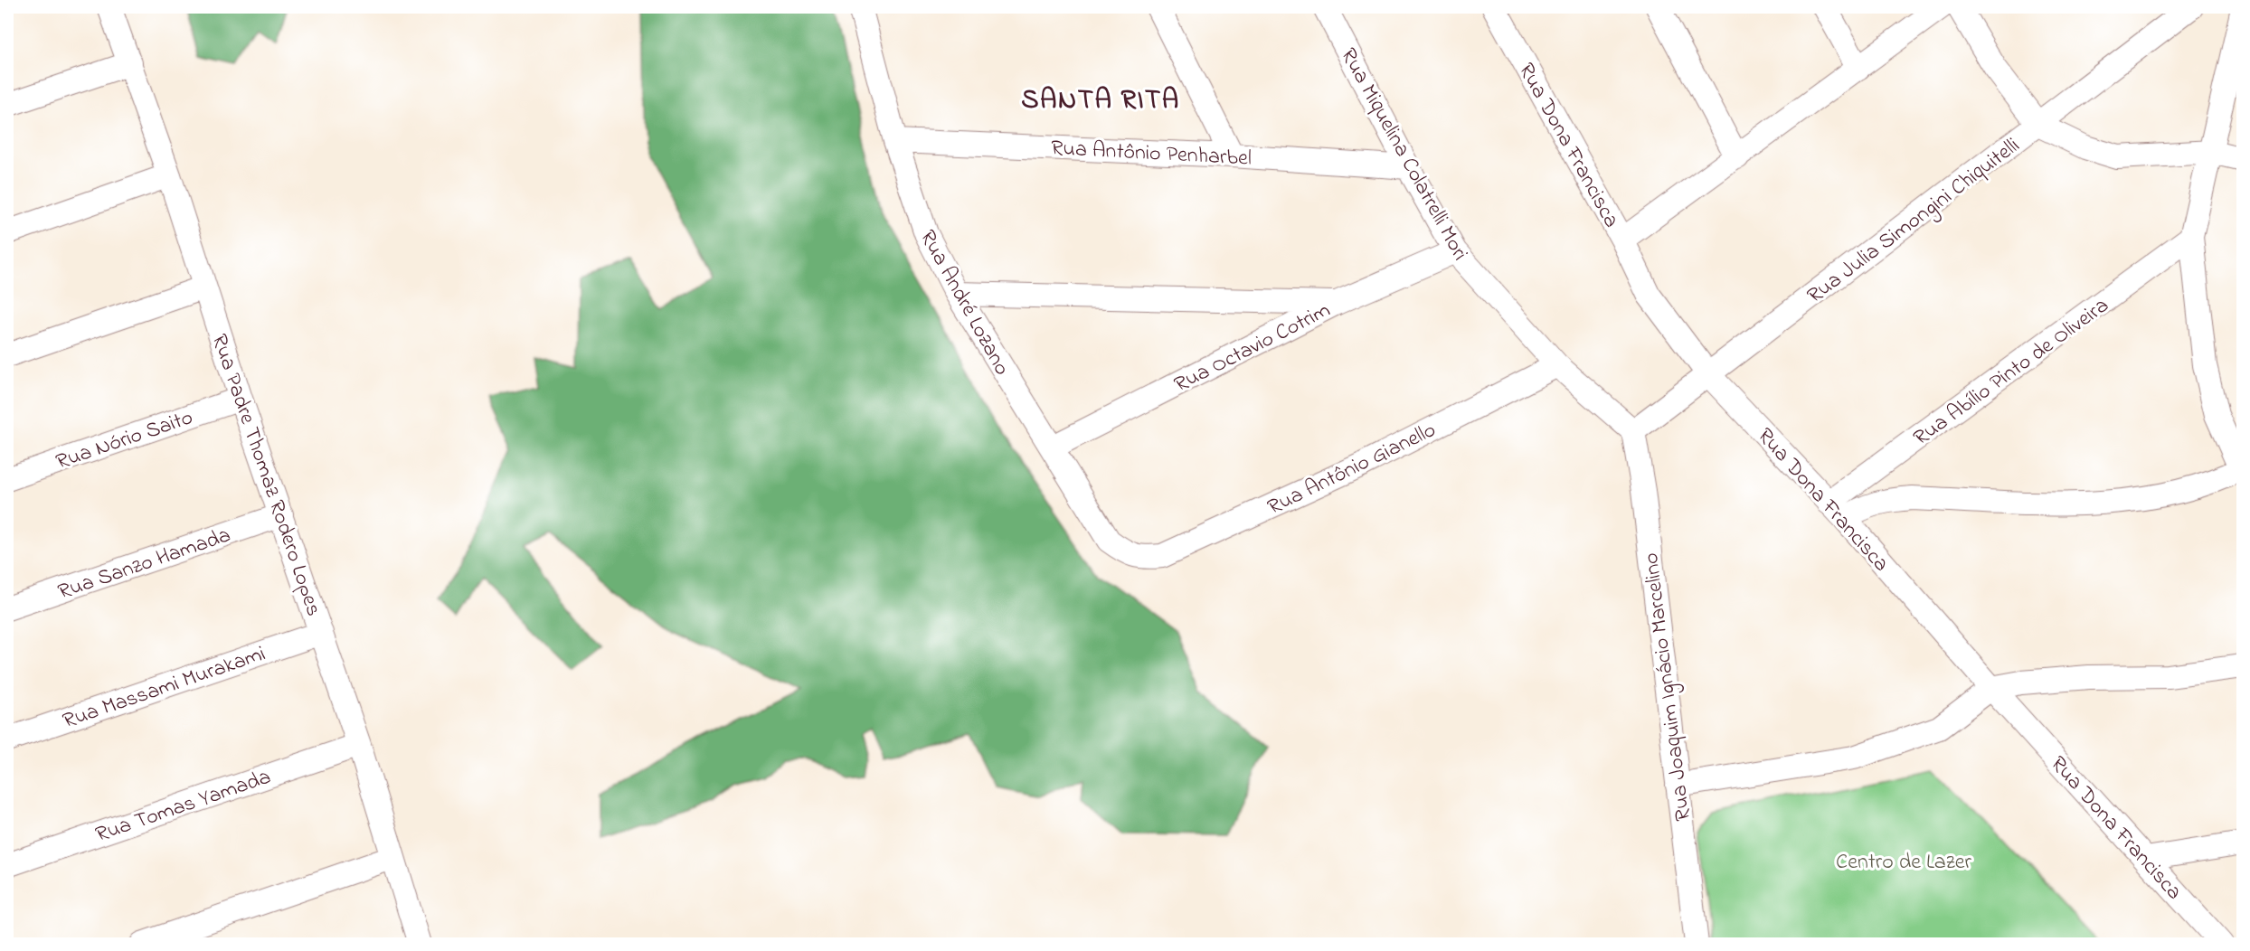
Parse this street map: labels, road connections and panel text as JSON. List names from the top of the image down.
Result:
{
  "streets": {
    "street": [
      "Rua Dona Francisca",
      "Rua Antônio Penharbel",
      "Rua Miquelina Colatrelli Mori",
      "Rua Julia Simongini Chiquitelli",
      "Rua André Lozano",
      "Rua Octavio Cotrim",
      "Rua Abílio Pinto de Oliveira",
      "Rua Nório Saito",
      "Rua Antônio Gianello",
      "Rua Padre Thomaz Rodero Lopes",
      "Rua Sanzo Hamada",
      "Rua Massami Murakami",
      "Rua Joaquim Ignácio Marcelino",
      "Rua Tomas Yamada"
    ]
  },
  "crossings": [
    ["Rua Dona Francisca", "Rua Julia Simongini Chiquitelli"],
    ["Rua Dona Francisca", "Rua Abílio Pinto de Oliveira"],
    ["Rua Antônio Penharbel", "Rua Miquelina Colatrelli Mori"],
    ["Rua Antônio Penharbel", "Rua André Lozano"],
    ["Rua Miquelina Colatrelli Mori", "Rua Julia Simongini Chiquitelli"],
    ["Rua Miquelina Colatrelli Mori", "Rua Octavio Cotrim"],
    ["Rua Miquelina Colatrelli Mori", "Rua Antônio Gianello"],
    ["Rua Miquelina Colatrelli Mori", "Rua Joaquim Ignácio Marcelino"],
    ["Rua Julia Simongini Chiquitelli", "Rua Joaquim Ignácio Marcelino"],
    ["Rua André Lozano", "Rua Octavio Cotrim"],
    ["Rua André Lozano", "Rua Antônio Gianello"],
    ["Rua Nório Saito", "Rua Padre Thomaz Rodero Lopes"],
    ["Rua Padre Thomaz Rodero Lopes", "Rua Sanzo Hamada"],
    ["Rua Padre Thomaz Rodero Lopes", "Rua Massami Murakami"],
    ["Rua Padre Thomaz Rodero Lopes", "Rua Tomas Yamada"]
  ],
  "districts": ["SANTA RITA"],
  "parks": ["Centro de Lazer"]
}
